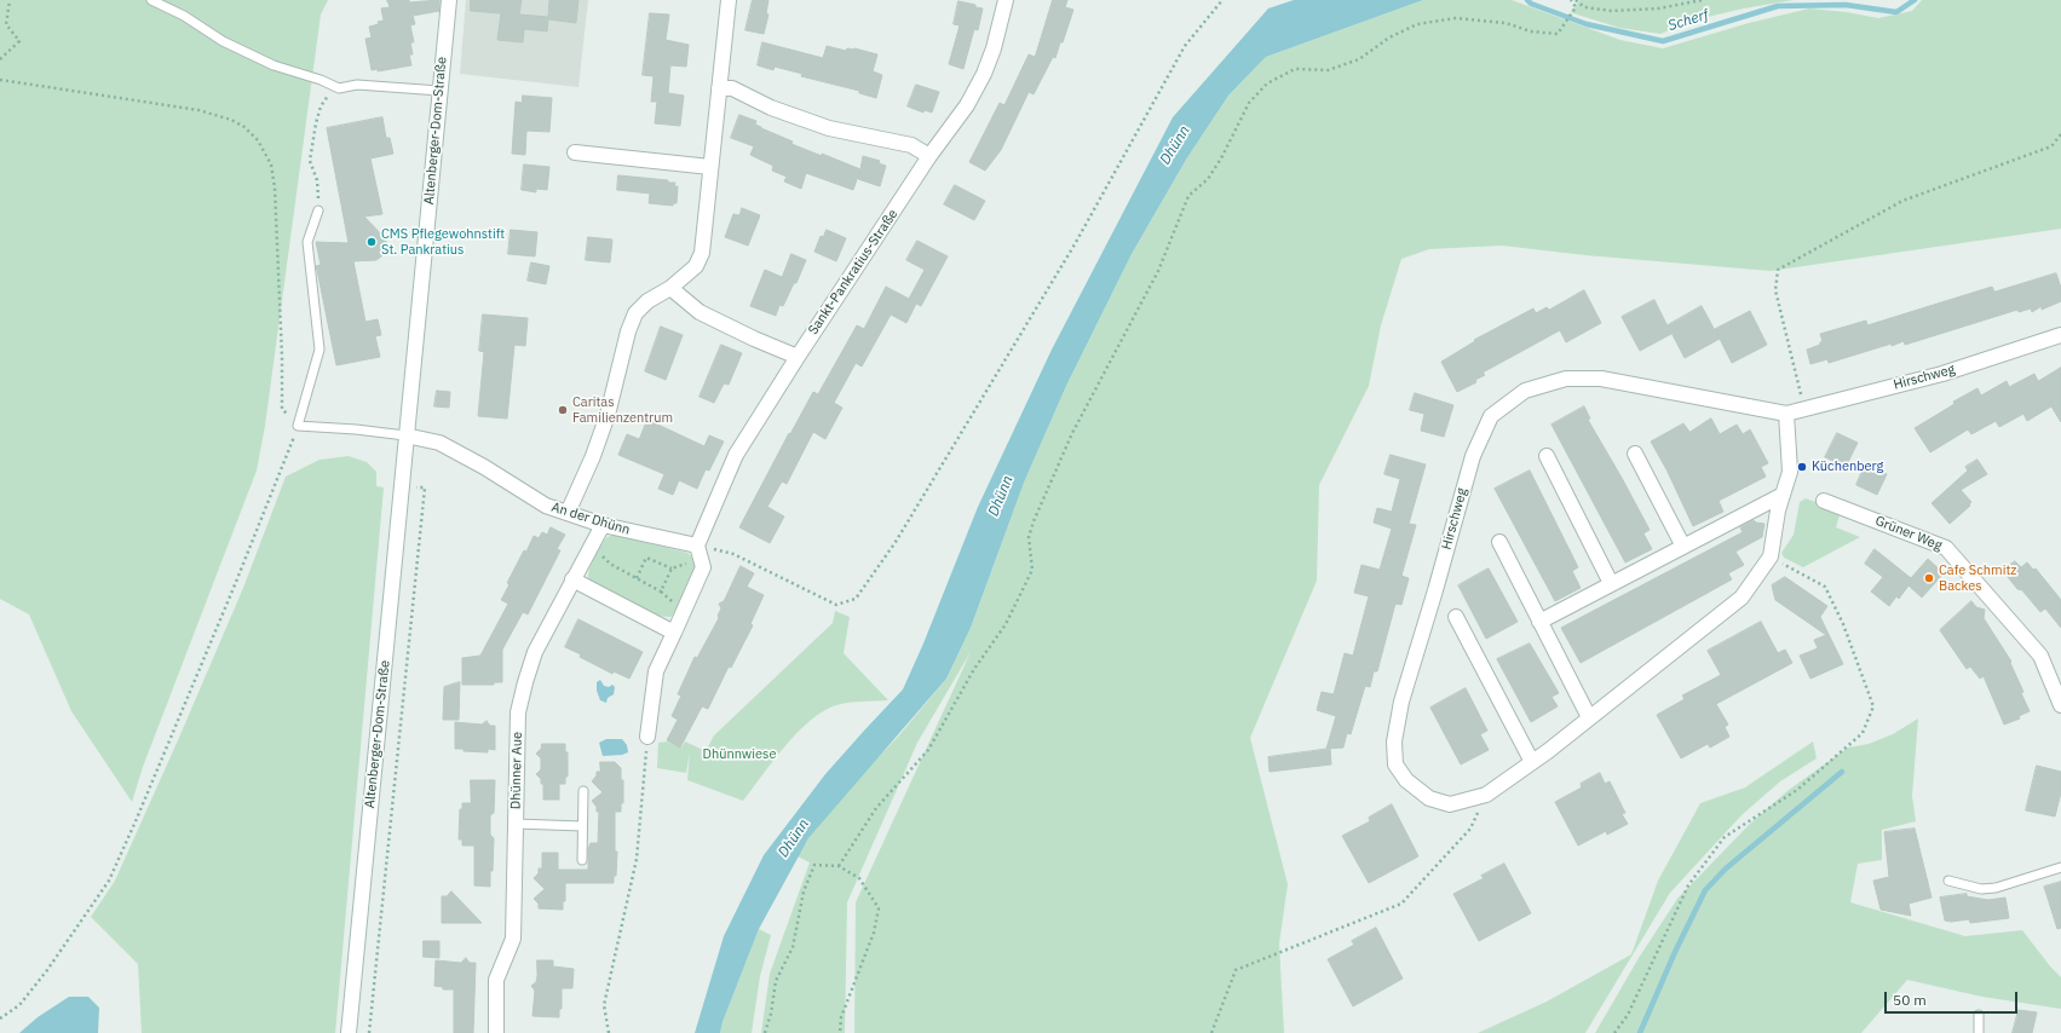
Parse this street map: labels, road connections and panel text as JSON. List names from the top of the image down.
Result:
{
  "streets": {
    "street": [
      "Altenberger-Dom-Straße",
      "Sankt-Pankratius-Straße",
      "Hirschweg",
      "An der Dhünn",
      "Grüner Weg",
      "Dhünner Aue"
    ]
  },
  "crossings": [
    ["Altenberger-Dom-Straße", "An der Dhünn"],
    ["Sankt-Pankratius-Straße", "An der Dhünn"],
    ["An der Dhünn", "Dhünner Aue"]
  ],
  "water": ["Scherf", "Dhünn"],
  "parks": ["Dhünnwiese"],
  "places": [
    "CMS Pflegewohnstift St. Pankratius",
    "Caritas Familienzentrum",
    "Küchenberg",
    "Cafe Schmitz Backes"
  ],
  "scale_bar": "50 m"
}
